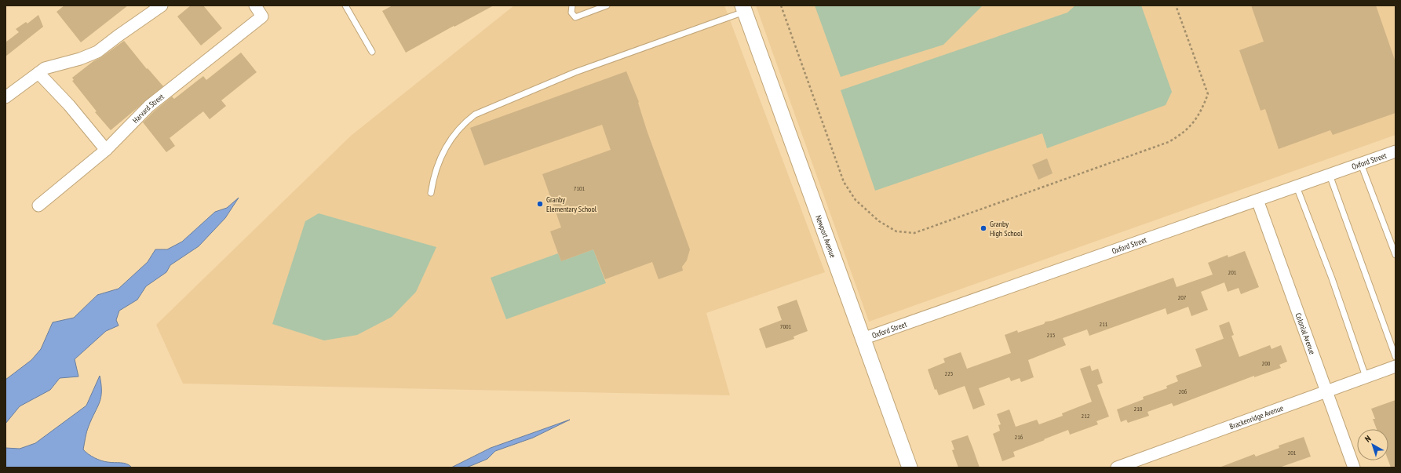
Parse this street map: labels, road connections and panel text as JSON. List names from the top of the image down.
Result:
{
  "streets": {
    "street": [
      "Harvard Street",
      "Oxford Street",
      "Newport Avenue",
      "Colonial Avenue",
      "Brackenridge Avenue"
    ]
  },
  "crossings": [
    ["Oxford Street", "Newport Avenue"],
    ["Oxford Street", "Colonial Avenue"],
    ["Colonial Avenue", "Brackenridge Avenue"]
  ],
  "places": ["Granby Elementary School", "Granby High School"],
  "house_numbers": [
    "7101",
    "201",
    "207",
    "211",
    "7001",
    "215",
    "200",
    "225",
    "206",
    "210",
    "212",
    "216",
    "201"
  ],
  "north": "top left"
}
